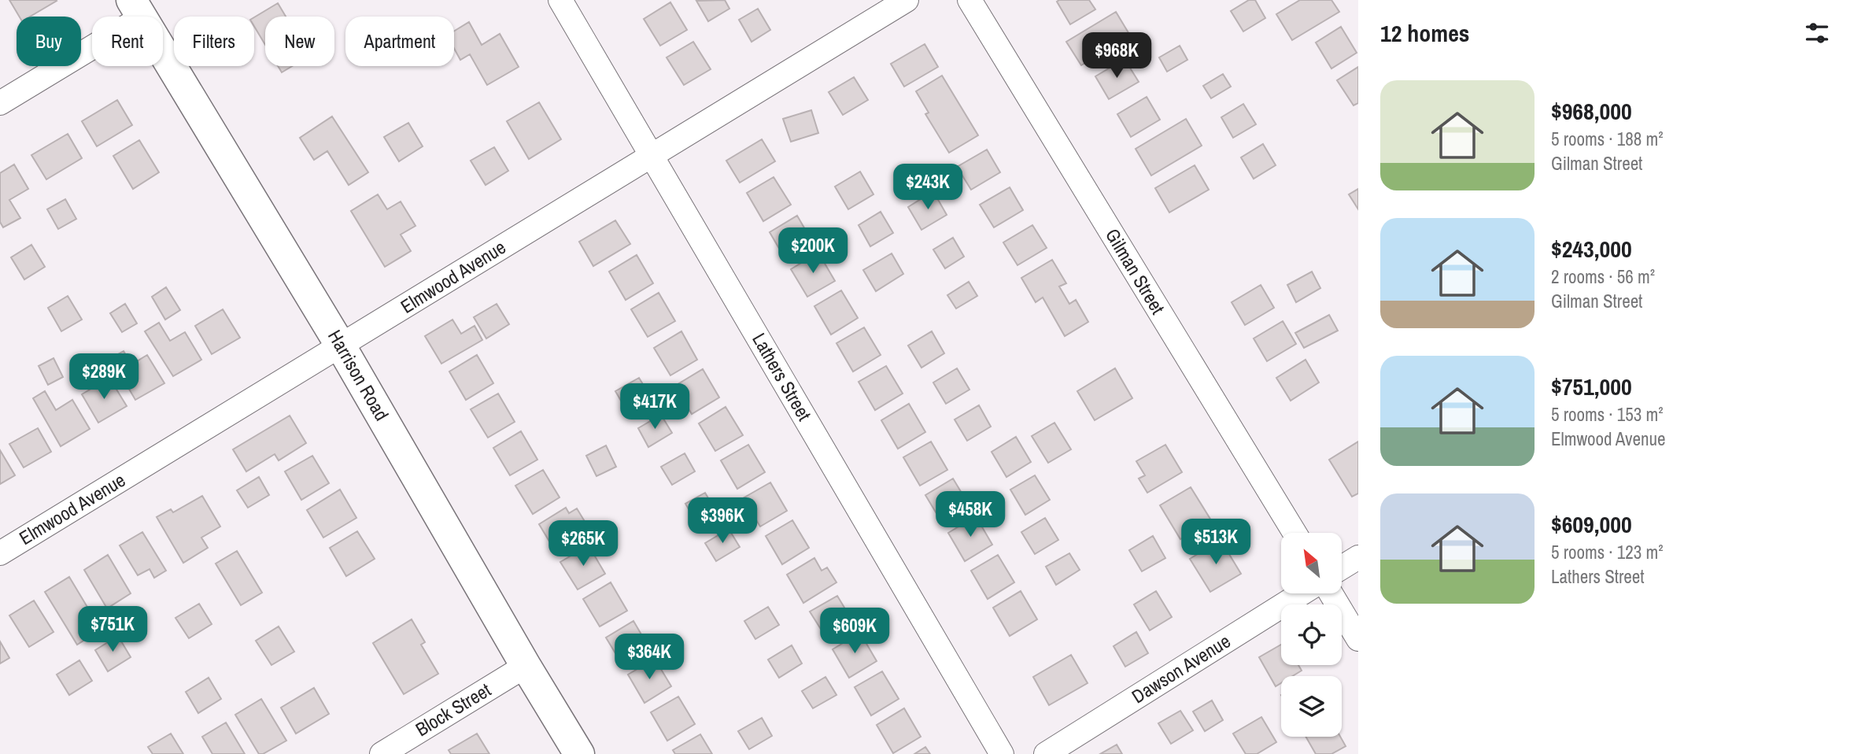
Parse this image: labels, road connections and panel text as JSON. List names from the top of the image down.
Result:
{
  "streets": {
    "street": [
      "Gilman Street",
      "Elmwood Avenue",
      "Harrison Road",
      "Lathers Street",
      "Dawson Avenue",
      "Block Street"
    ]
  },
  "crossings": [
    ["Elmwood Avenue", "Harrison Road"],
    ["Elmwood Avenue", "Lathers Street"],
    ["Harrison Road", "Block Street"]
  ],
  "north": "top left",
  "page": {
    "heading": "12 homes",
    "chip": [
      "Buy",
      "Rent",
      "Filters",
      "New",
      "Apartment"
    ],
    "price": [
      "$968K",
      "$243K",
      "$200K",
      "$289K",
      "$417K",
      "$458K",
      "$396K",
      "$513K",
      "$265K",
      "$751K",
      "$609K",
      "$364K"
    ],
    "list": [
      {
        "name": "$968,000",
        "note": "5 rooms · 188 m² · Gilman Street"
      },
      {
        "name": "$243,000",
        "note": "2 rooms · 56 m² · Gilman Street"
      },
      {
        "name": "$751,000",
        "note": "5 rooms · 153 m² · Elmwood Avenue"
      },
      {
        "name": "$609,000",
        "note": "5 rooms · 123 m² · Lathers Street"
      }
    ]
  }
}
